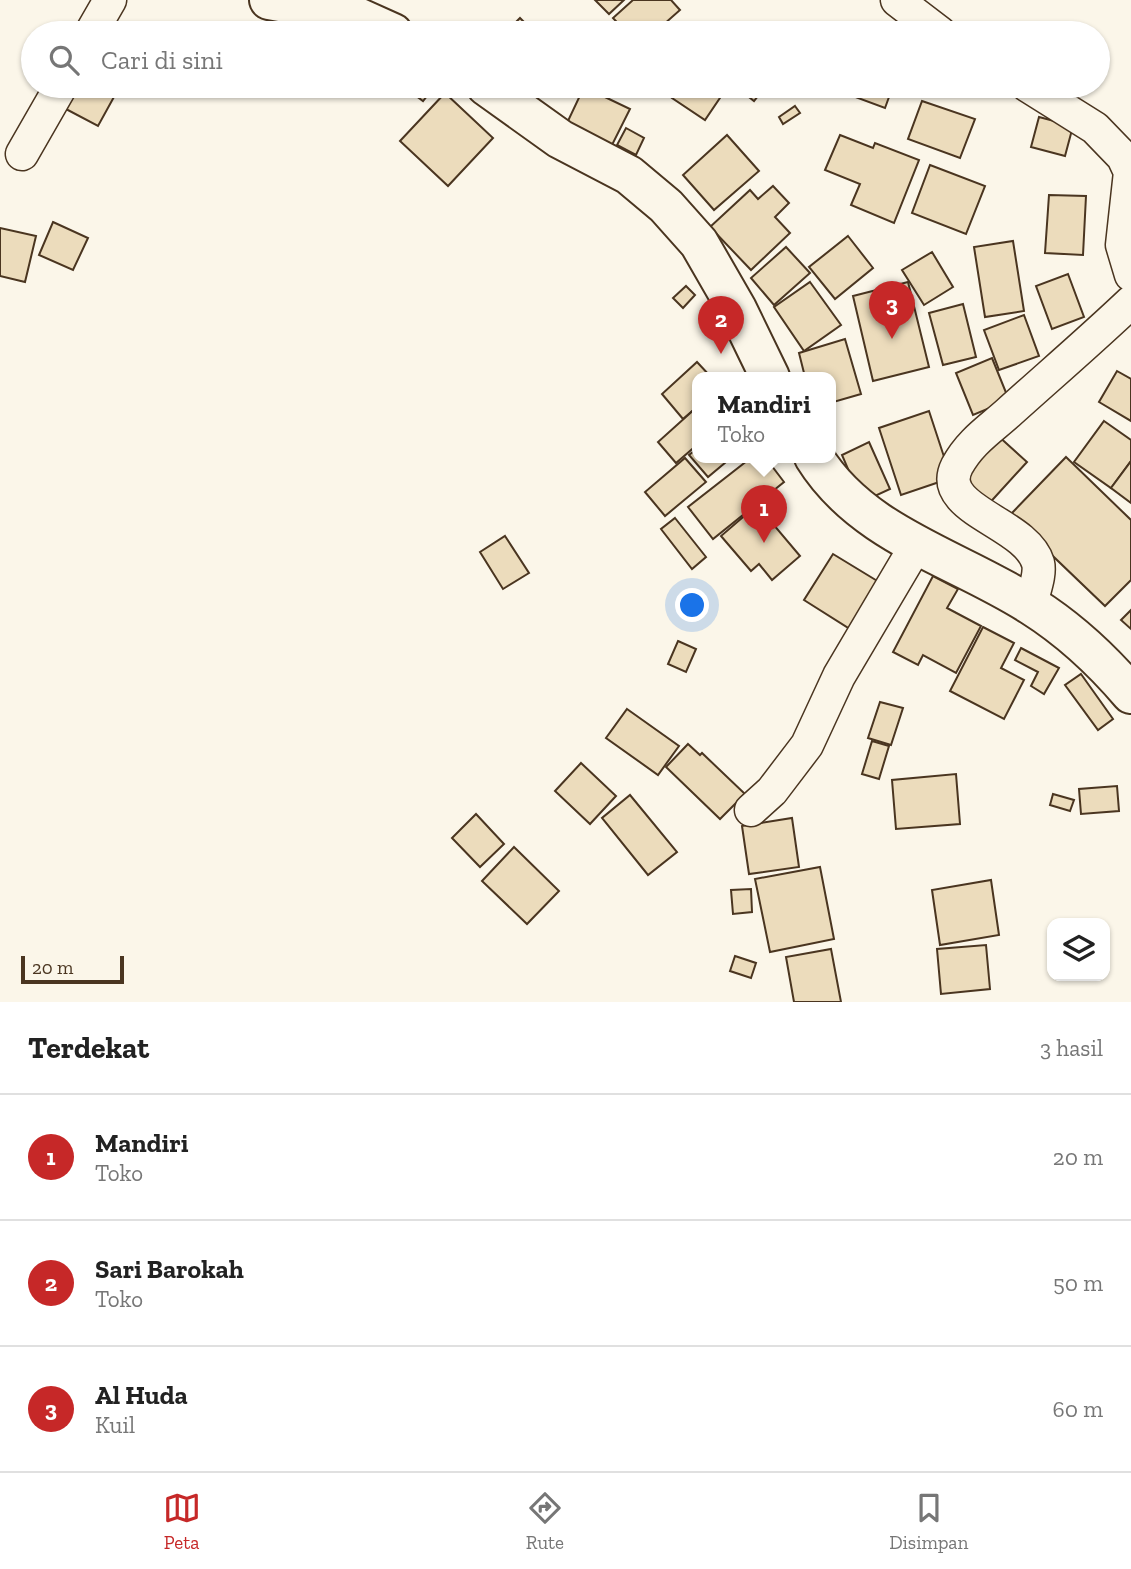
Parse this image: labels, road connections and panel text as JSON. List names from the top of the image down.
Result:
{
  "scale_bar": "20 m",
  "page": {
    "search": "Cari di sini",
    "pins": ["3", "2", "1"],
    "popup": ["Mandiri", "Toko"],
    "scale": "20 m",
    "heading": ["Terdekat", "3 hasil"],
    "list": [
      {
        "mark": "1",
        "name": "Mandiri",
        "note": "Toko",
        "value": "20 m"
      },
      {
        "mark": "2",
        "name": "Sari Barokah",
        "note": "Toko",
        "value": "50 m"
      },
      {
        "mark": "3",
        "name": "Al Huda",
        "note": "Kuil",
        "value": "60 m"
      }
    ],
    "nav": ["Peta", "Rute", "Disimpan"]
  }
}
